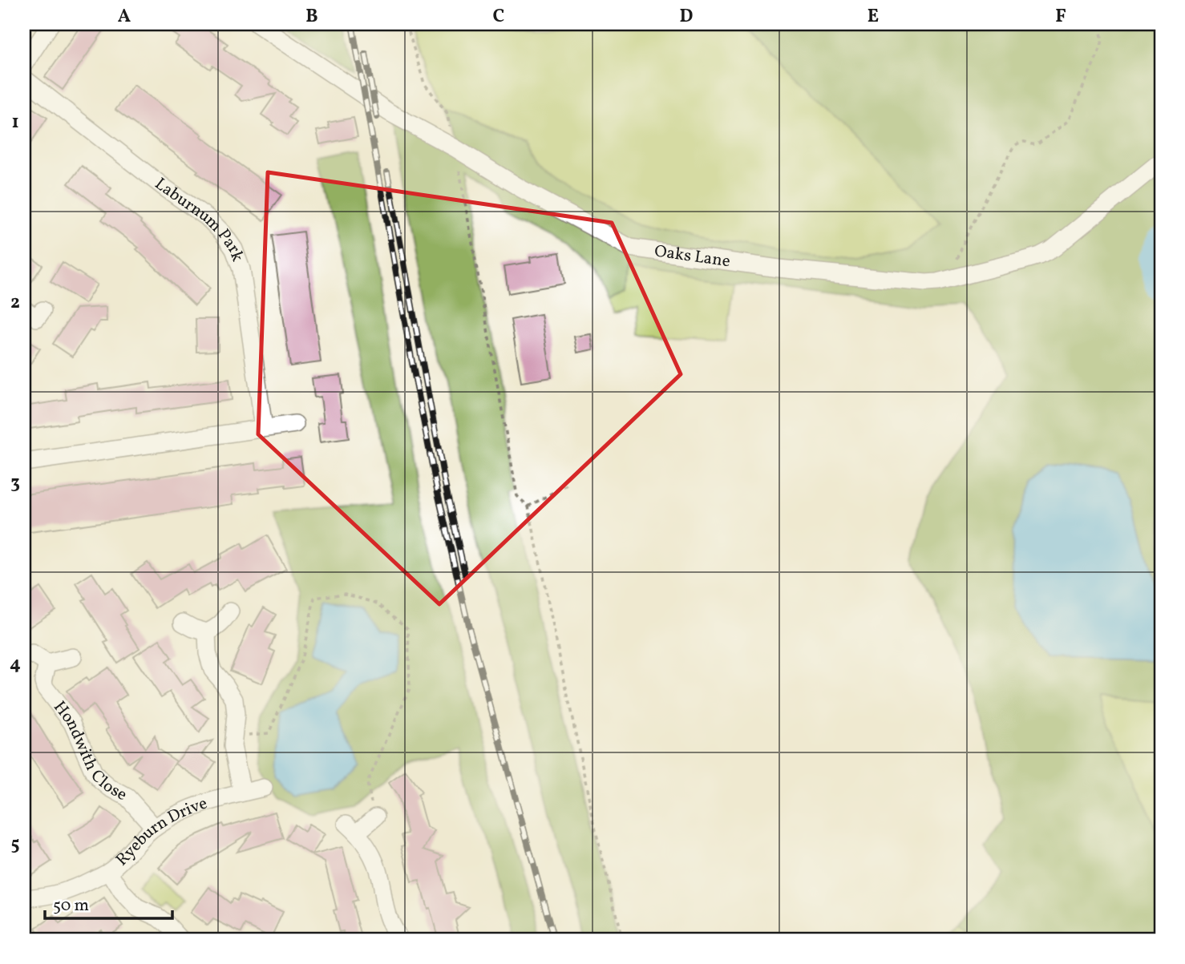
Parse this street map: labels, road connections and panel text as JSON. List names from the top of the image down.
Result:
{
  "streets": {
    "street": [
      "Laburnum Park",
      "Oaks Lane",
      "Hondwith Close",
      "Ryeburn Drive"
    ]
  },
  "crossings": [
    ["Hondwith Close", "Ryeburn Drive"]
  ],
  "scale_bar": "50 m",
  "grid": {
    "columns": [
      "A",
      "B",
      "C",
      "D",
      "E",
      "F"
    ],
    "rows": [
      "1",
      "2",
      "3",
      "4",
      "5"
    ]
  }
}
